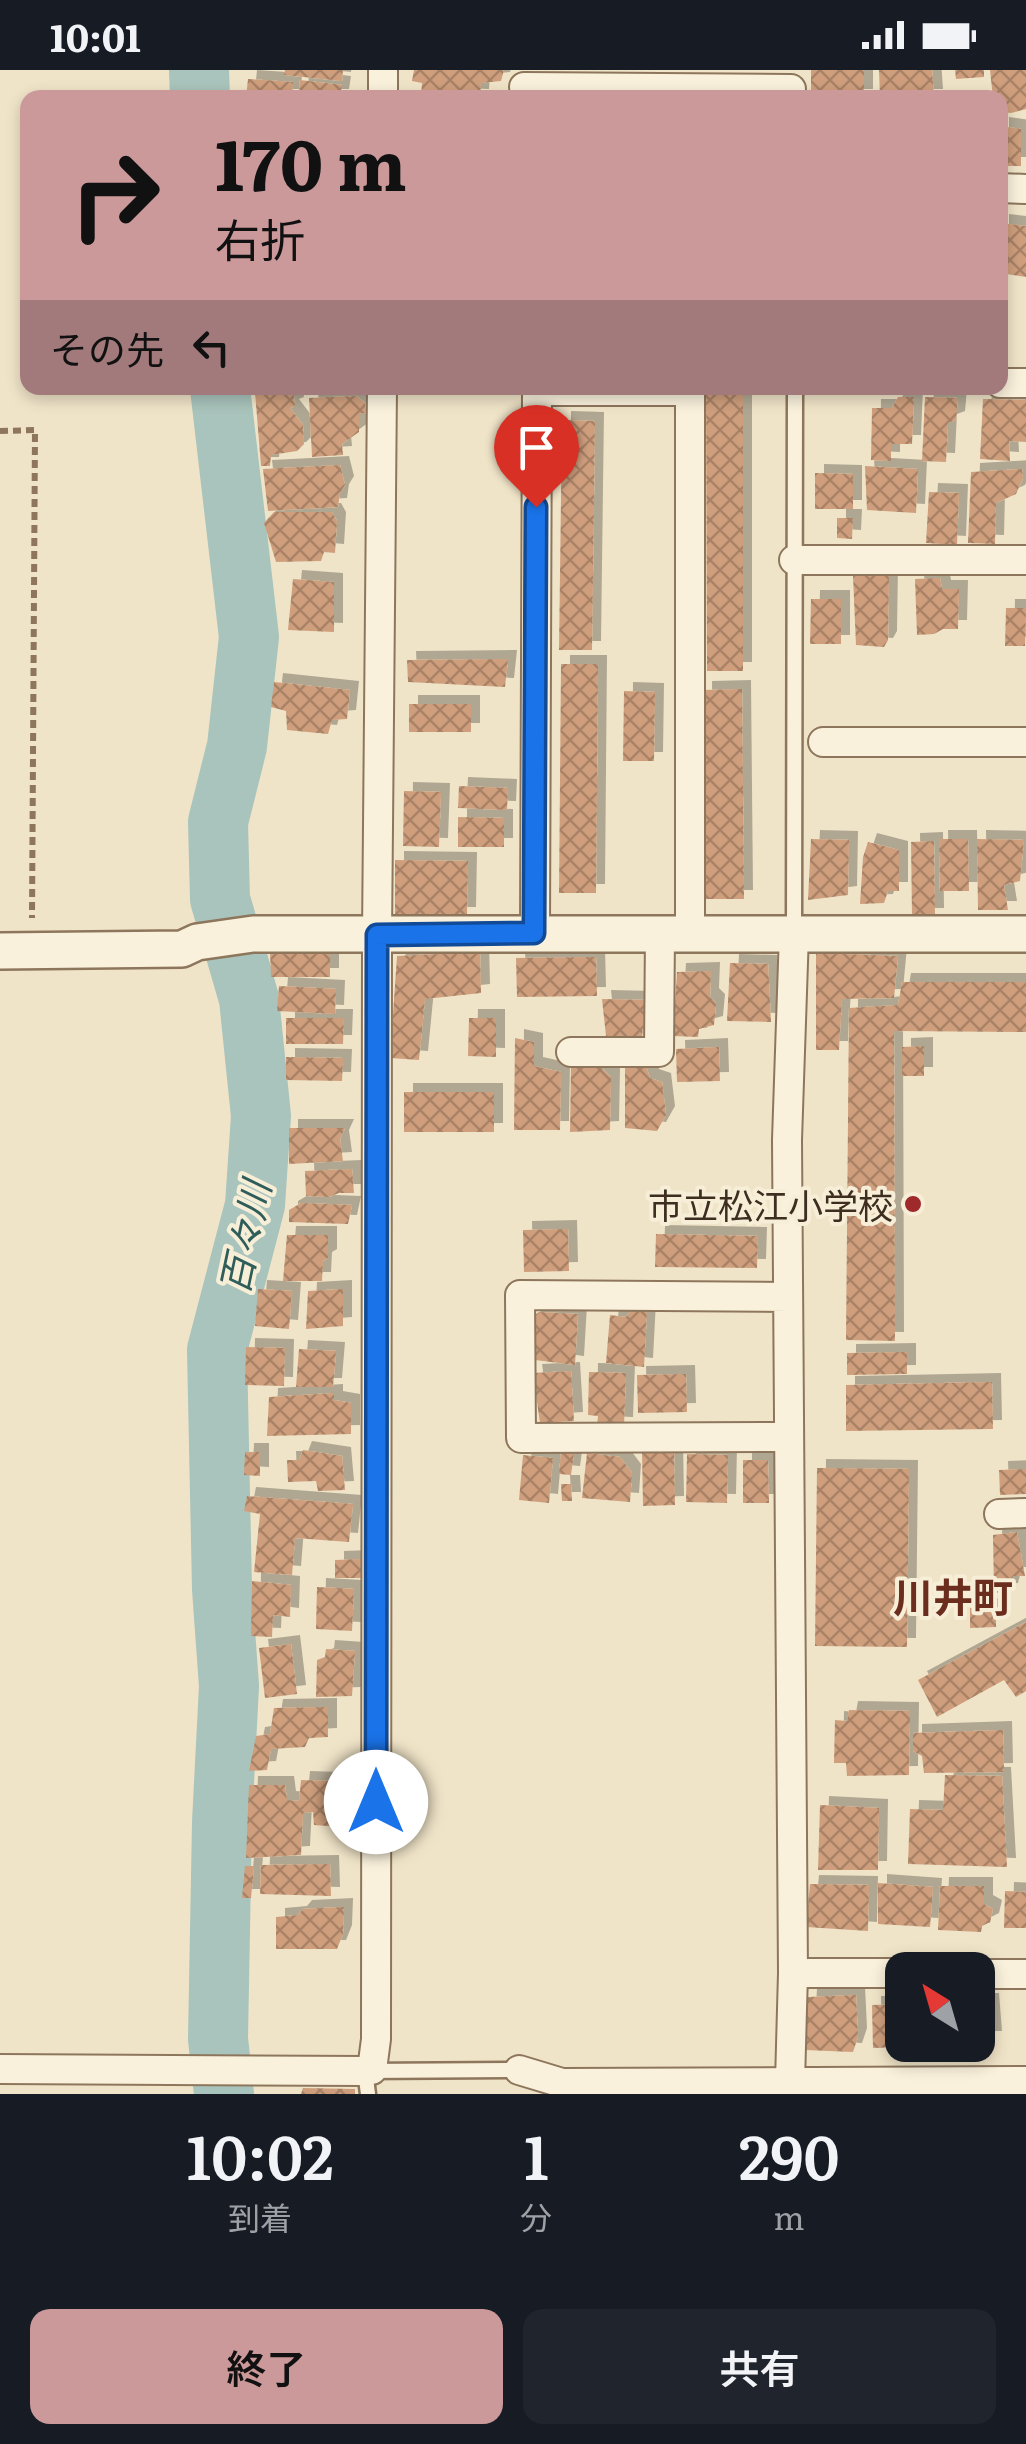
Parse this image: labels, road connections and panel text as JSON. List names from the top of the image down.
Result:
{
  "districts": ["川井町"],
  "water": ["百々川"],
  "places": ["市立松江小学校"],
  "north": "top left",
  "page": {
    "status": "10:01",
    "turn": ["170 m", "右折"],
    "then": "その先",
    "eta": [
      "10:02",
      "到着",
      "1",
      "分",
      "290",
      "m"
    ],
    "buttons": ["終了", "共有"]
  }
}
